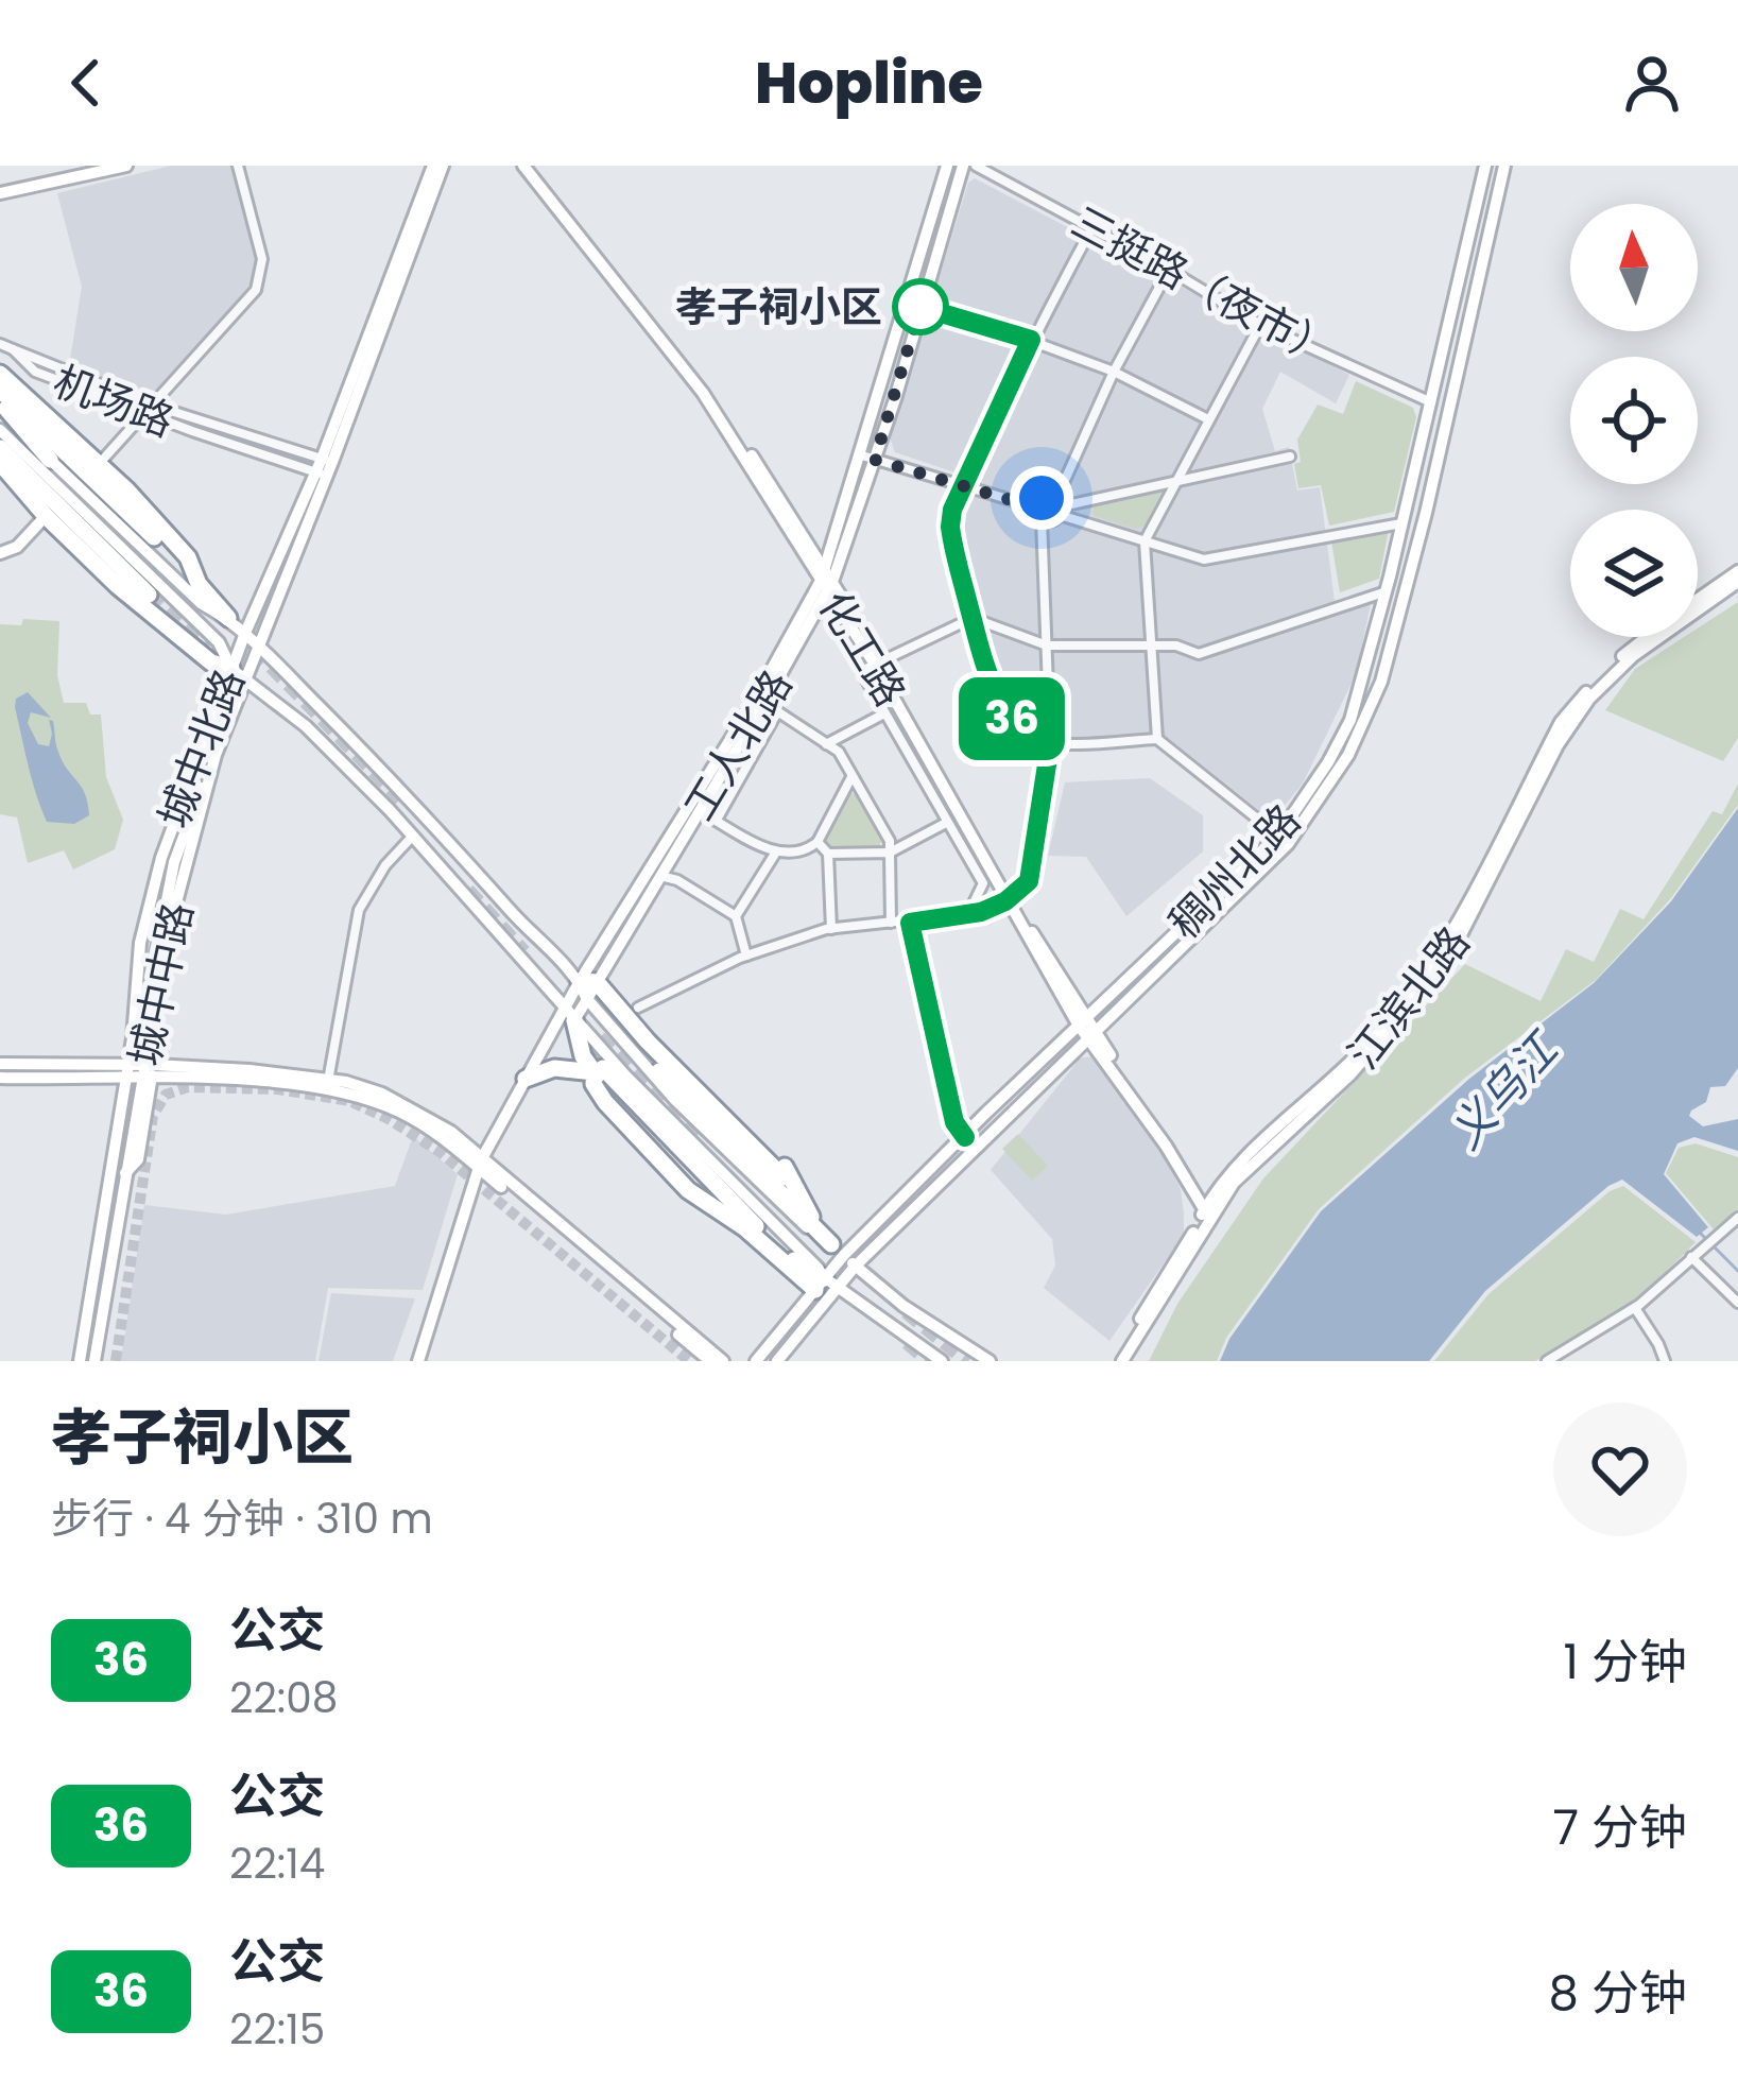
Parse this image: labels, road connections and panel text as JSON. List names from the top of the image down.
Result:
{
  "streets": {
    "main road": [
      "化工路",
      "工人北路",
      "城中北路",
      "稠州北路",
      "城中中路",
      "江滨北路"
    ],
    "street": ["三挺路（夜市）", "机场路"]
  },
  "crossings": [
    ["三挺路（夜市）", "稠州北路"],
    ["机场路", "城中北路"],
    ["机场路", "城中中路"],
    ["化工路", "工人北路"],
    ["化工路", "稠州北路"],
    ["化工路", "江滨北路"],
    ["城中北路", "城中中路"]
  ],
  "water": ["义乌江"],
  "places": ["孝子祠小区"],
  "lines": ["bus line 36"],
  "north": "top",
  "page": {
    "header": "Hopline",
    "on_map": "36",
    "heading": ["孝子祠小区", "步行 · 4 分钟 · 310 m"],
    "list": [
      {
        "mark": "36",
        "name": "公交",
        "note": "22:08",
        "value": "1 分钟"
      },
      {
        "mark": "36",
        "name": "公交",
        "note": "22:14",
        "value": "7 分钟"
      },
      {
        "mark": "36",
        "name": "公交",
        "note": "22:15",
        "value": "8 分钟"
      }
    ]
  }
}
